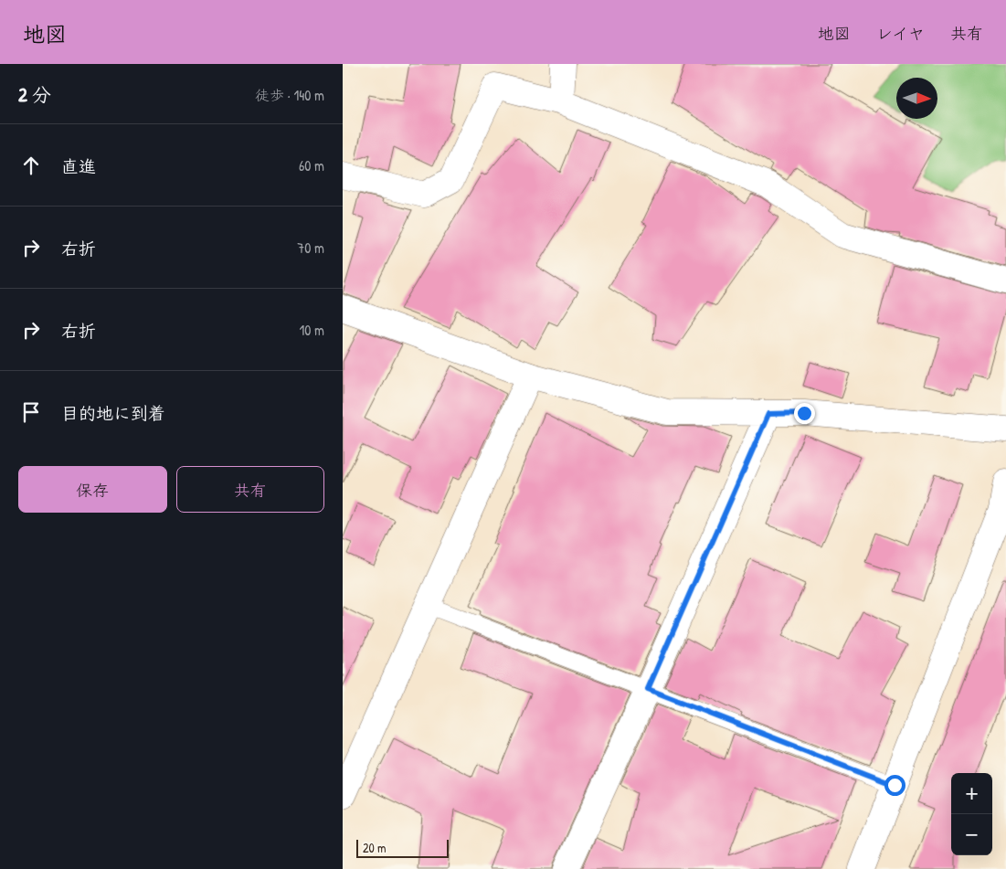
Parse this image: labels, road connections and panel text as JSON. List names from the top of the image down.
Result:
{
  "scale_bar": "20 m",
  "north": "right",
  "page": {
    "header": "地図",
    "nav": ["地図", "レイヤ", "共有"],
    "heading": ["2 分", "徒歩 · 140 m"],
    "list": [
      ["直進", "60 m"],
      ["右折", "70 m"],
      ["右折", "10 m"],
      "目的地に到着"
    ],
    "buttons": ["保存", "共有"],
    "map_buttons": ["+", "−"],
    "scale": "20 m"
  }
}
